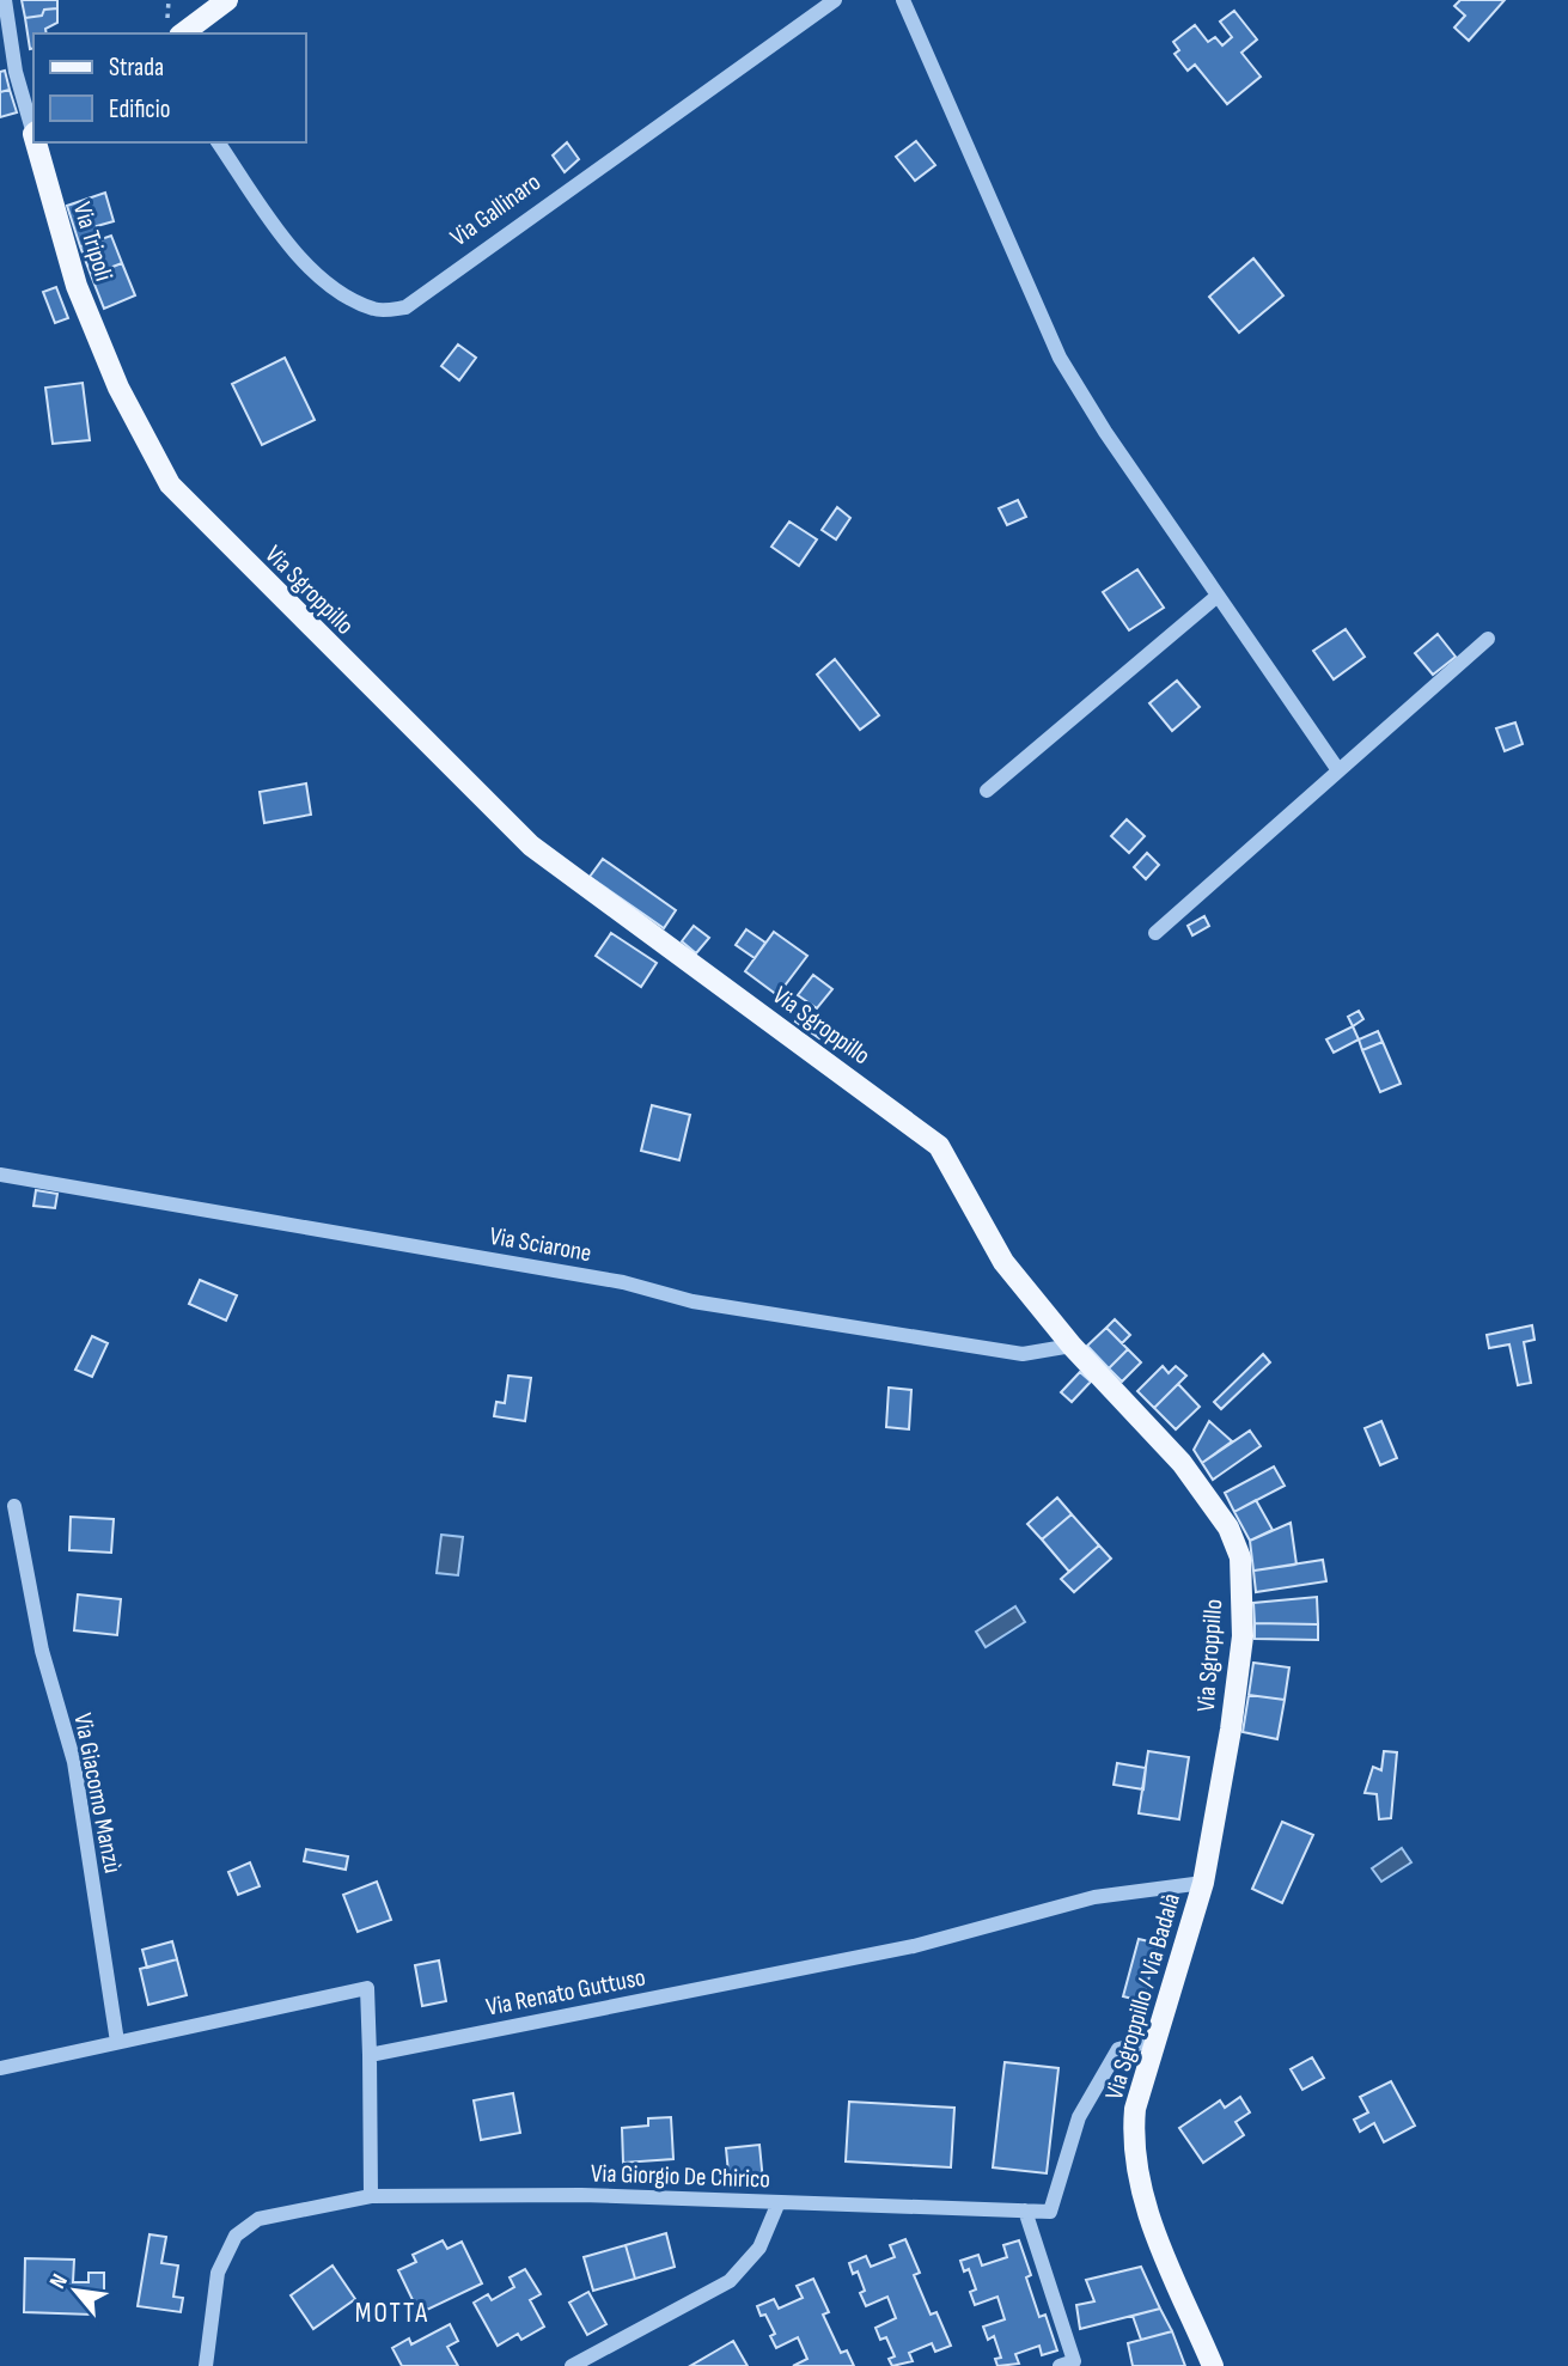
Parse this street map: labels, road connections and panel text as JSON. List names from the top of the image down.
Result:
{
  "streets": {
    "main road": ["Via Tripoli", "Via Sgroppillo", "Via Sgroppillo / Via Badalà"],
    "street": [
      "Via Gallinaro",
      "Via Sciarone",
      "Via Giacomo Manzù",
      "Via Renato Guttuso",
      "Via Giorgio De Chirico"
    ]
  },
  "crossings": [
    ["Via Tripoli", "Via Sgroppillo"],
    ["Via Sgroppillo", "Via Sciarone"],
    ["Via Sgroppillo", "Via Sgroppillo / Via Badalà"],
    ["Via Renato Guttuso", "Via Sgroppillo / Via Badalà"],
    ["Via Sgroppillo / Via Badalà", "Via Giorgio De Chirico"]
  ],
  "districts": ["MOTTA"],
  "legend": ["Strada", "Edificio"],
  "north": "top left"
}
